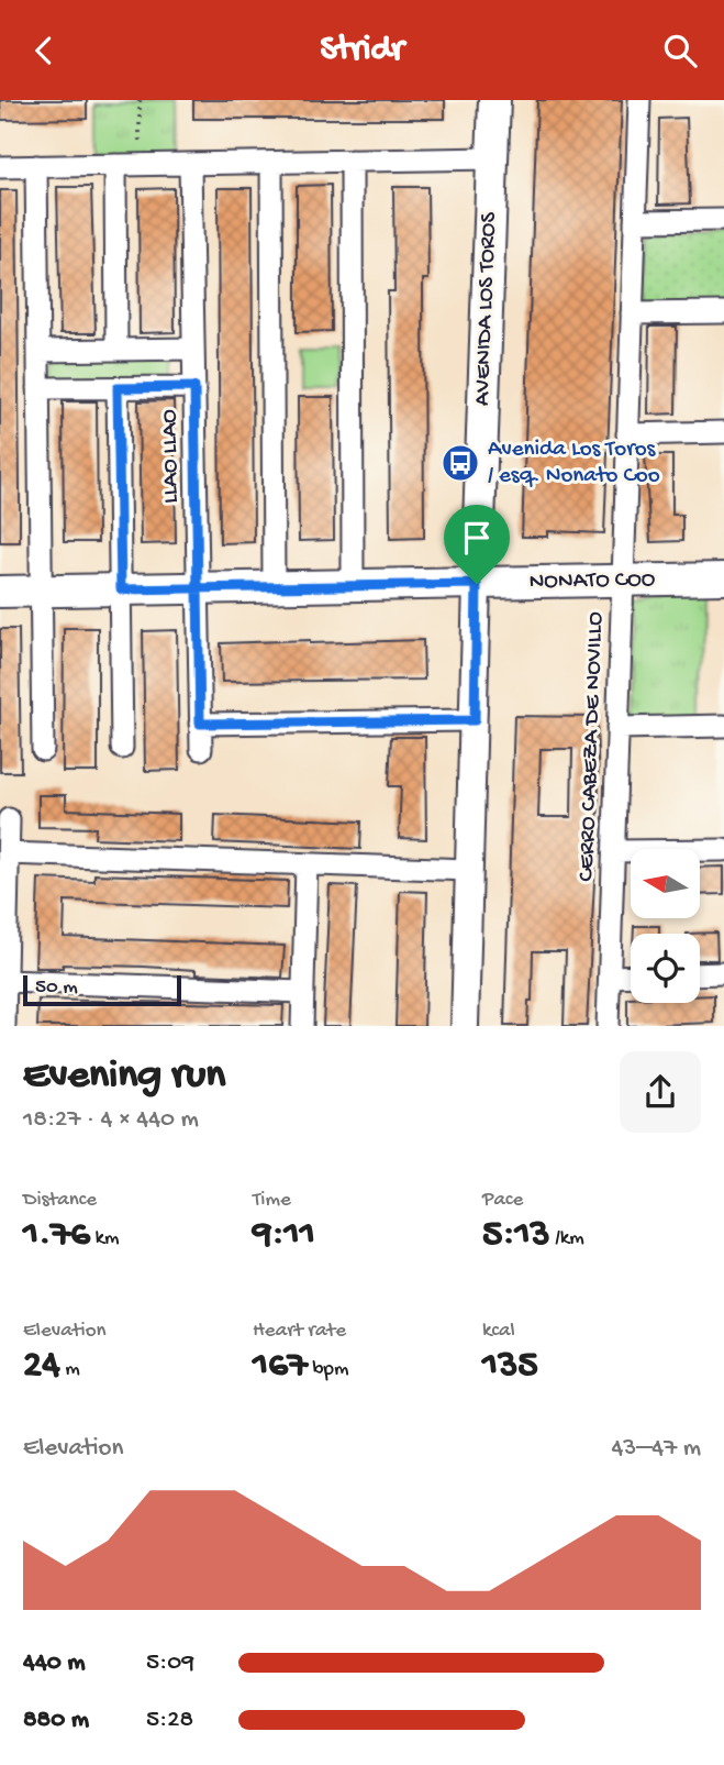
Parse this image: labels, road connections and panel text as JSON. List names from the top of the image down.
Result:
{
  "streets": {
    "main road": ["AVENIDA LOS TOROS", "NONATO COO"],
    "street": ["LLAO LLAO", "CERRO CABEZA DE NOVILLO"]
  },
  "crossings": [
    ["AVENIDA LOS TOROS", "NONATO COO"],
    ["LLAO LLAO", "NONATO COO"],
    ["NONATO COO", "CERRO CABEZA DE NOVILLO"]
  ],
  "places": {
    "bus stop": ["Avenida Los Toros / esq. Nonato Coo"]
  },
  "scale_bar": "50 m",
  "north": "left",
  "page": {
    "header": "Stridr",
    "scale": "50 m",
    "heading": ["Evening run", "18:27 · 4 × 440 m"],
    "stats": [
      ["Distance", "1.76 km"],
      ["Time", "9:11"],
      ["Pace", "5:13 /km"],
      ["Elevation", "24 m"],
      ["Heart rate", "167 bpm"],
      ["kcal", "135"]
    ],
    "chart": ["Elevation", "43–47 m"],
    "list": [
      {
        "name": "440 m",
        "note": "5:09"
      },
      {
        "name": "880 m",
        "note": "5:28"
      }
    ]
  }
}
